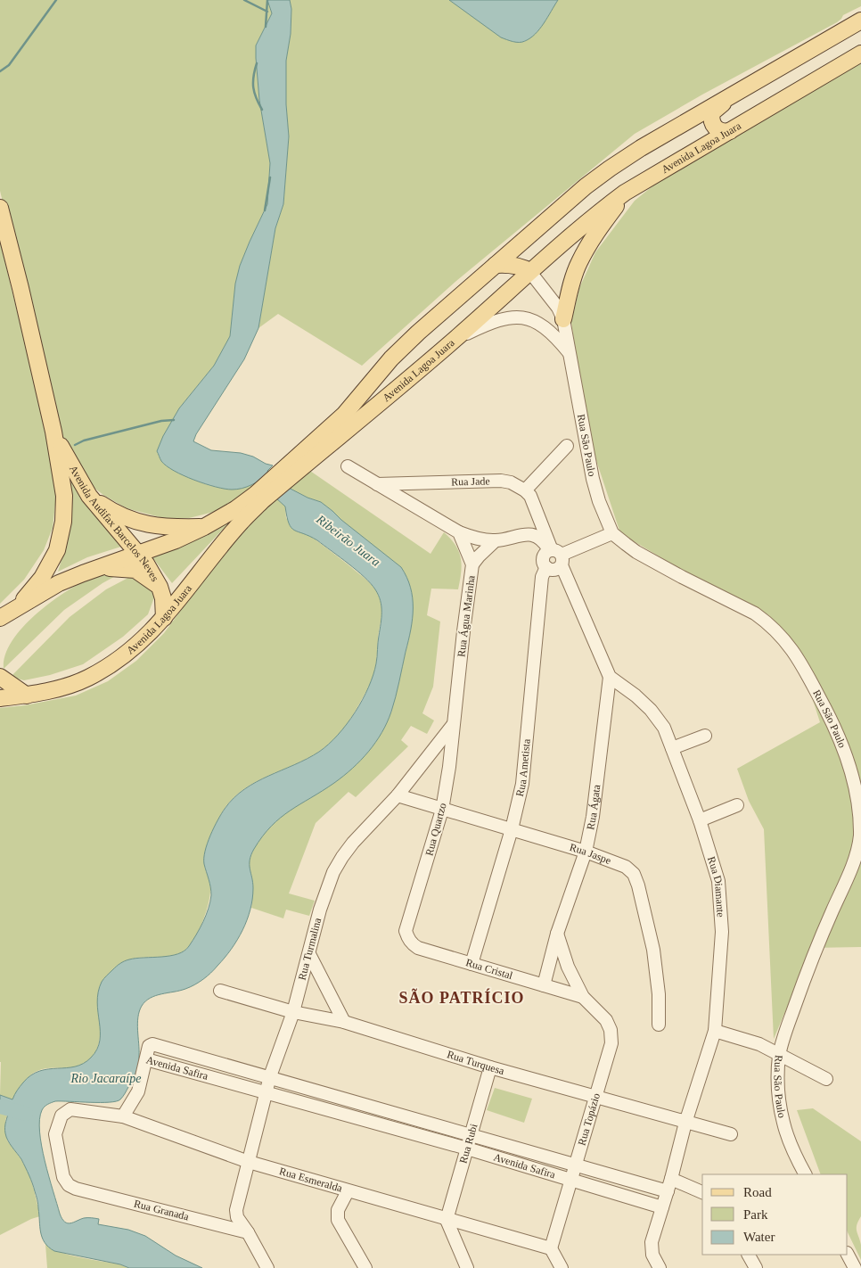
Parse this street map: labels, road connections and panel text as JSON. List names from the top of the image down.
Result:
{
  "streets": {
    "main road": ["Avenida Lagoa Juara", "Avenida Audifax Barcelos Neves"],
    "street": [
      "Rua São Paulo",
      "Rua Jade",
      "Rua Água Marinha",
      "Rua Ametista",
      "Rua Ágata",
      "Rua Quartzo",
      "Rua Jaspe",
      "Rua Diamante",
      "Rua Turmalina",
      "Rua Cristal",
      "Rua Turquesa",
      "Avenida Safira",
      "Rua Topázio",
      "Rua Rubi",
      "Rua Esmeralda",
      "Rua Granada"
    ]
  },
  "crossings": [
    ["Avenida Lagoa Juara", "Rua São Paulo"],
    ["Avenida Lagoa Juara", "Avenida Audifax Barcelos Neves"],
    ["Rua Água Marinha", "Rua Quartzo"],
    ["Rua Água Marinha", "Rua Turmalina"],
    ["Rua Ametista", "Rua Jaspe"],
    ["Rua Ametista", "Rua Cristal"],
    ["Rua Ágata", "Rua Jaspe"],
    ["Rua Ágata", "Rua Diamante"],
    ["Rua Ágata", "Rua Cristal"],
    ["Rua Quartzo", "Rua Jaspe"],
    ["Rua Quartzo", "Rua Turmalina"],
    ["Rua Quartzo", "Rua Cristal"],
    ["Rua Jaspe", "Rua Turmalina"],
    ["Rua Diamante", "Rua Turquesa"],
    ["Rua Diamante", "Avenida Safira"],
    ["Rua Turmalina", "Rua Turquesa"],
    ["Rua Turmalina", "Avenida Safira"],
    ["Rua Turmalina", "Rua Esmeralda"],
    ["Rua Turmalina", "Rua Granada"],
    ["Rua Cristal", "Rua Topázio"],
    ["Rua Turquesa", "Rua Topázio"],
    ["Rua Turquesa", "Rua Rubi"],
    ["Avenida Safira", "Rua Topázio"],
    ["Avenida Safira", "Rua Rubi"],
    ["Rua Topázio", "Rua Esmeralda"],
    ["Rua Rubi", "Rua Esmeralda"],
    ["Rua Esmeralda", "Rua Granada"]
  ],
  "districts": ["SÃO PATRÍCIO"],
  "water": ["Ribeirão Juara", "Rio Jacaraípe"],
  "legend": ["Road", "Park", "Water"]
}
